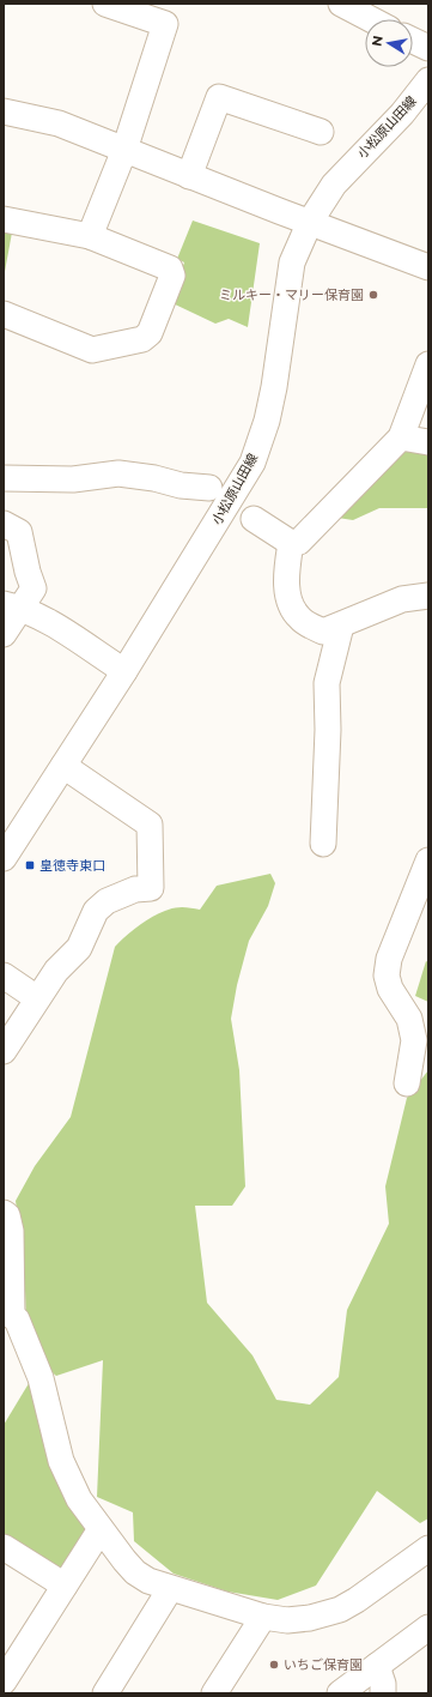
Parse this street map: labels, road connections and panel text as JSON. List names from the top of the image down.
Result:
{
  "streets": {
    "street": ["小松原山田線"]
  },
  "places": {
    "other": ["ミルキー・マリー保育園", "いちご保育園"],
    "transit": ["皇徳寺東口"]
  },
  "north": "left"
}
